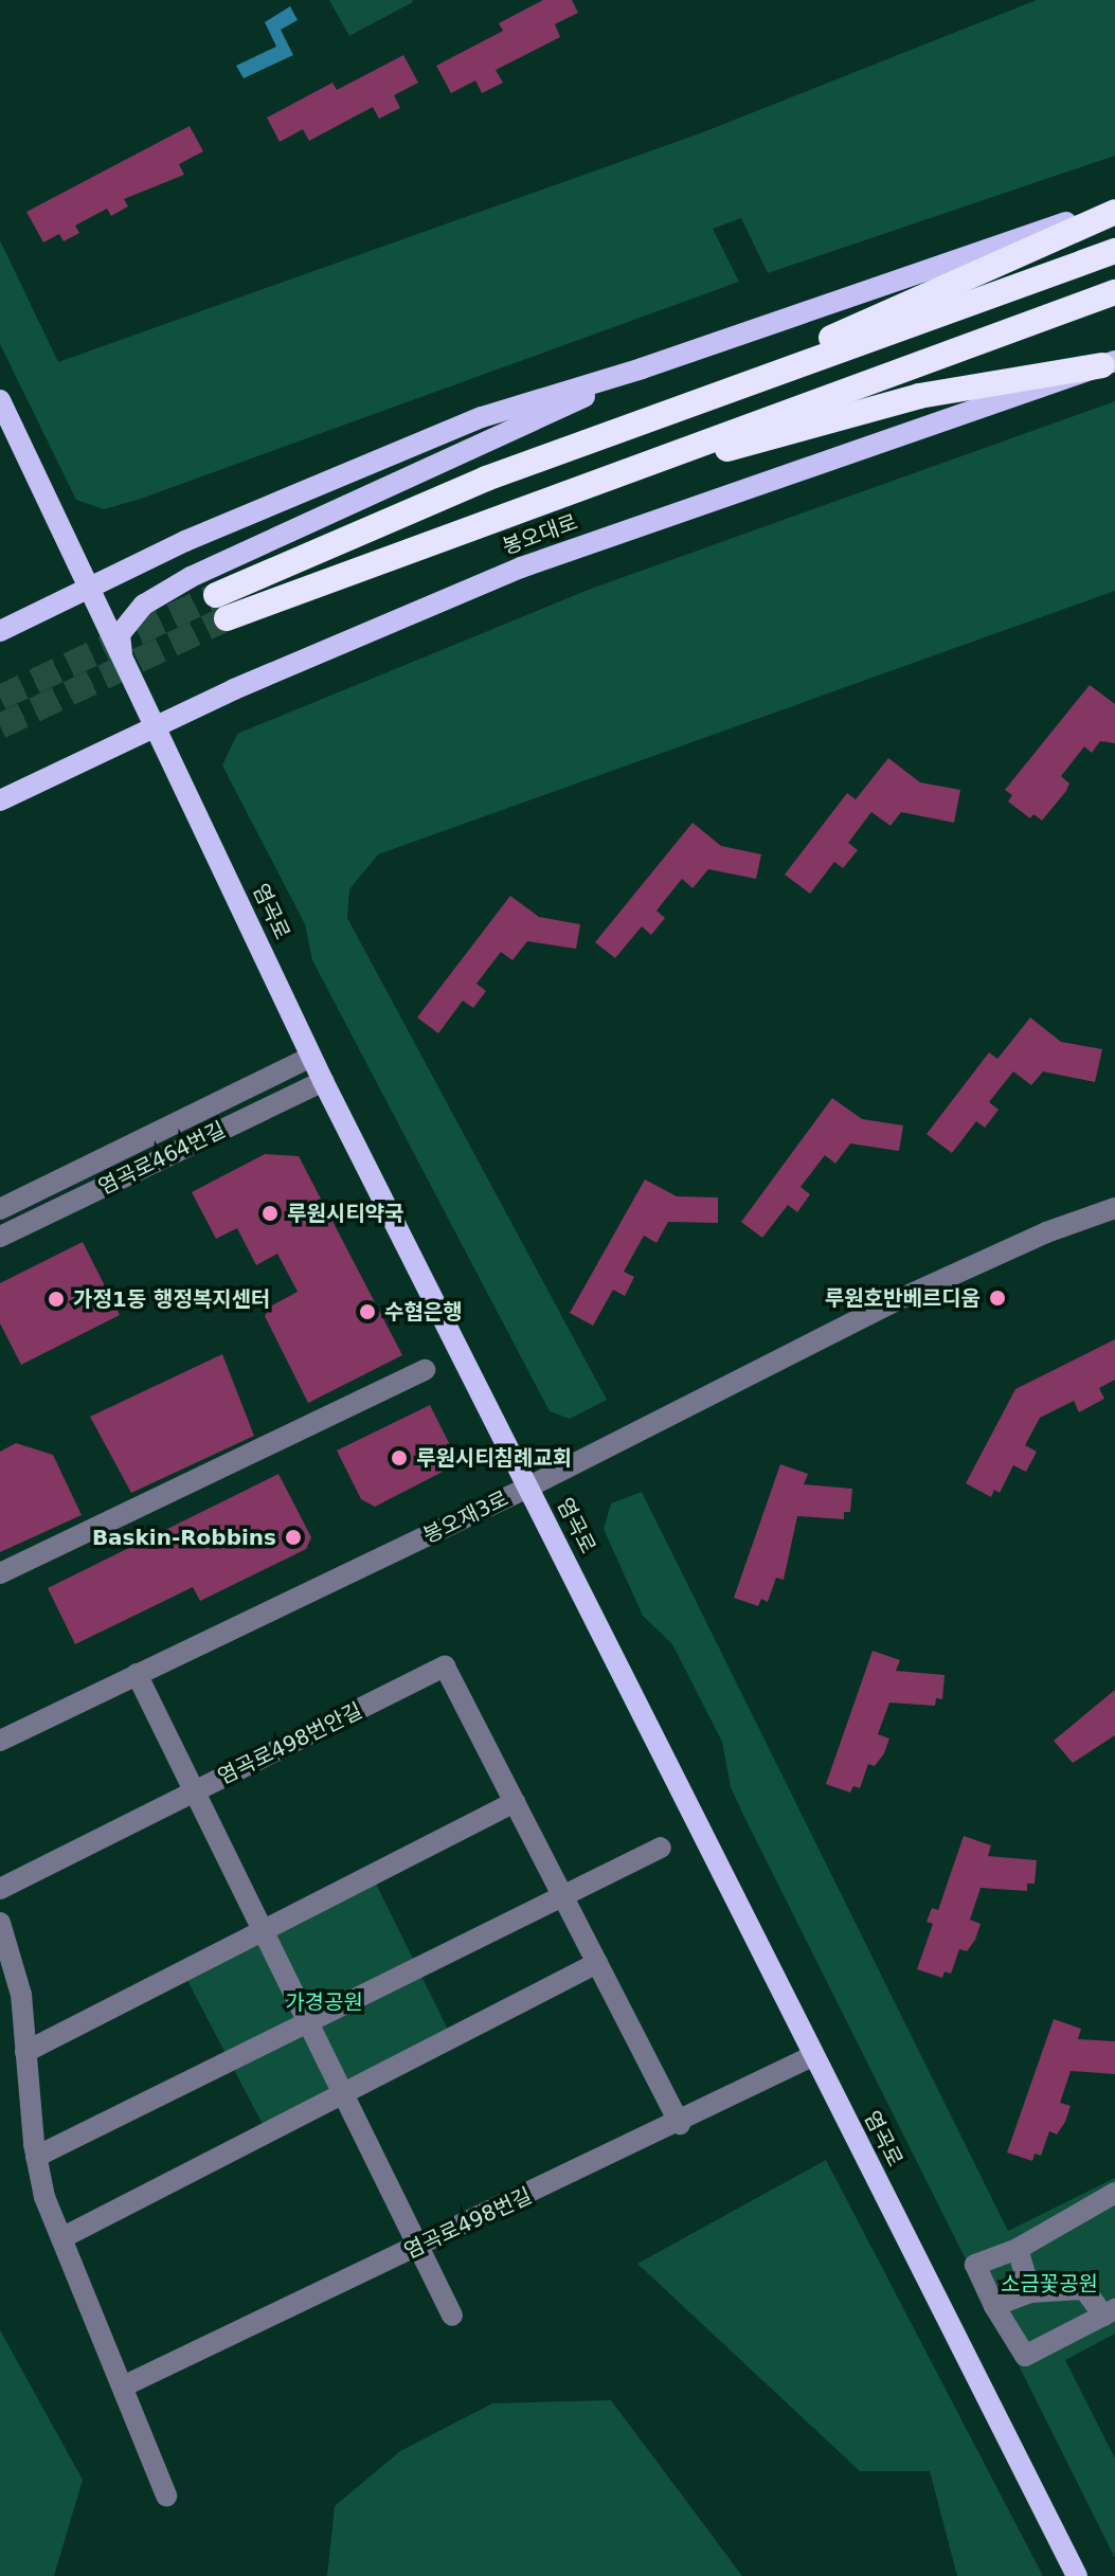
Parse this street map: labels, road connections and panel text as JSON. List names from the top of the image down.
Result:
{
  "streets": {
    "highway": ["봉오대로"],
    "main road": ["염곡로"],
    "street": [
      "염곡로464번길",
      "봉오재3로",
      "염곡로498번안길",
      "염곡로498번길"
    ]
  },
  "crossings": [
    ["봉오대로", "염곡로"],
    ["염곡로", "염곡로464번길"],
    ["염곡로", "봉오재3로"],
    ["염곡로", "염곡로498번길"],
    ["염곡로498번안길", "염곡로498번길"]
  ],
  "parks": ["가경공원", "소금꽃공원"],
  "places": [
    "루원시티약국",
    "루원호반베르디움",
    "가정1동 행정복지센터",
    "수협은행",
    "루원시티침례교회",
    "Baskin-Robbins"
  ]
}
